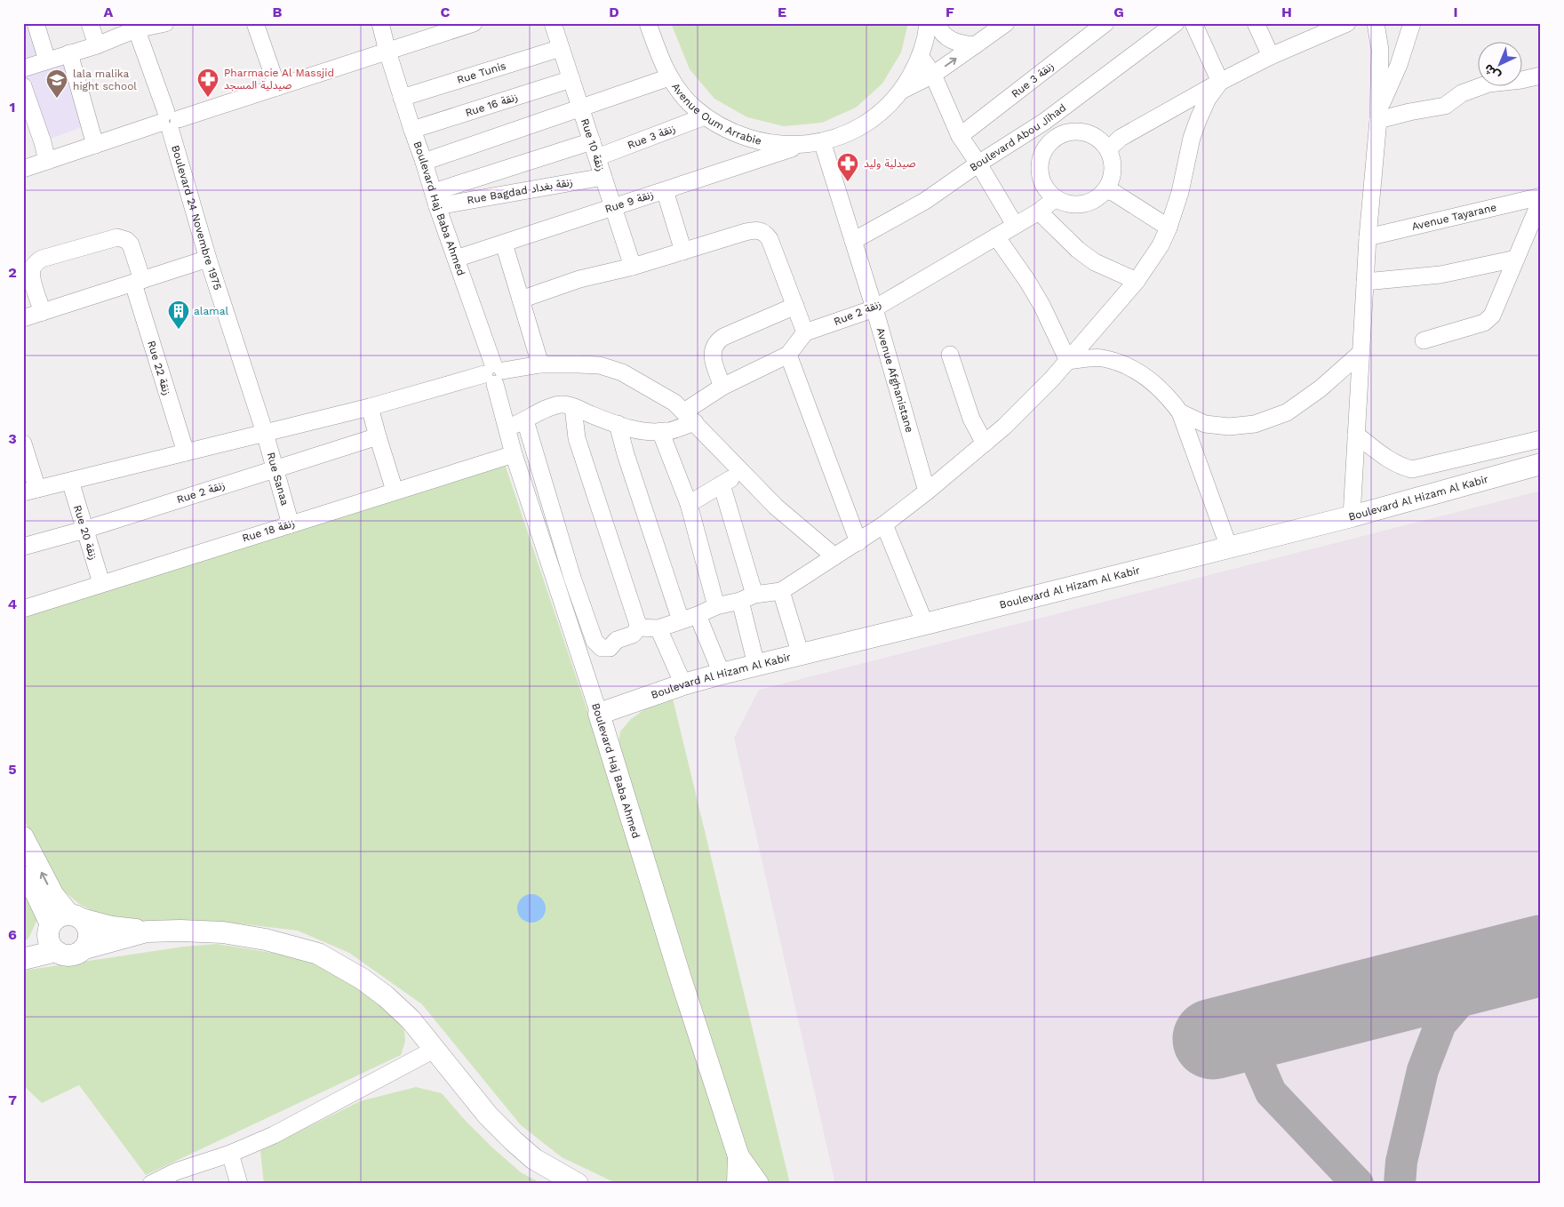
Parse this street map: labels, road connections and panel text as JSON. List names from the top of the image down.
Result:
{
  "streets": {
    "main road": ["Boulevard Haj Baba Ahmed", "Boulevard Al Hizam Al Kabir"],
    "street": [
      "Rue Tunis",
      "Rue 3 زنقة",
      "Rue 16 زنقة",
      "Avenue Oum Arrabie",
      "Boulevard Abou Jihad",
      "Rue 10 زنقة",
      "Rue Bagdad زنقة بغداد",
      "Rue 9 زنقة",
      "Avenue Tayarane",
      "Boulevard 24 Novembre 1975",
      "Rue 2 زنقة",
      "Rue 22 زنقة",
      "Avenue Afghanistane",
      "Rue Sanaa",
      "Rue 18 زنقة",
      "Rue 20 زنقة"
    ]
  },
  "crossings": [
    ["Rue Tunis", "Rue 10 زنقة"],
    ["Rue Tunis", "Boulevard Haj Baba Ahmed"],
    ["Rue 3 زنقة", "Avenue Oum Arrabie"],
    ["Rue 3 زنقة", "Rue 10 زنقة"],
    ["Rue 16 زنقة", "Rue 10 زنقة"],
    ["Rue 16 زنقة", "Boulevard Haj Baba Ahmed"],
    ["Avenue Oum Arrabie", "Rue 9 زنقة"],
    ["Avenue Oum Arrabie", "Avenue Afghanistane"],
    ["Boulevard Abou Jihad", "Avenue Afghanistane"],
    ["Rue 10 زنقة", "Rue Bagdad زنقة بغداد"],
    ["Rue 10 زنقة", "Rue 9 زنقة"],
    ["Rue Bagdad زنقة بغداد", "Boulevard Haj Baba Ahmed"],
    ["Rue 9 زنقة", "Boulevard Haj Baba Ahmed"],
    ["Boulevard Haj Baba Ahmed", "Boulevard Al Hizam Al Kabir"],
    ["Boulevard Haj Baba Ahmed", "Rue 18 زنقة"],
    ["Boulevard 24 Novembre 1975", "Rue Sanaa"],
    ["Rue 2 زنقة", "Avenue Afghanistane"],
    ["Rue 2 زنقة", "Rue Sanaa"],
    ["Rue 2 زنقة", "Rue 20 زنقة"],
    ["Rue Sanaa", "Rue 18 زنقة"],
    ["Rue 18 زنقة", "Rue 20 زنقة"]
  ],
  "places": {
    "pharmacy": ["Pharmacie Al Massjid صيدلية المسجد", "صيدلية وليد"],
    "school or university": ["lala malika hight school"],
    "building": ["alamal"]
  },
  "north": "bottom left",
  "grid": {
    "columns": [
      "A",
      "B",
      "C",
      "D",
      "E",
      "F",
      "G",
      "H",
      "I"
    ],
    "rows": [
      "1",
      "2",
      "3",
      "4",
      "5",
      "6",
      "7"
    ]
  }
}
